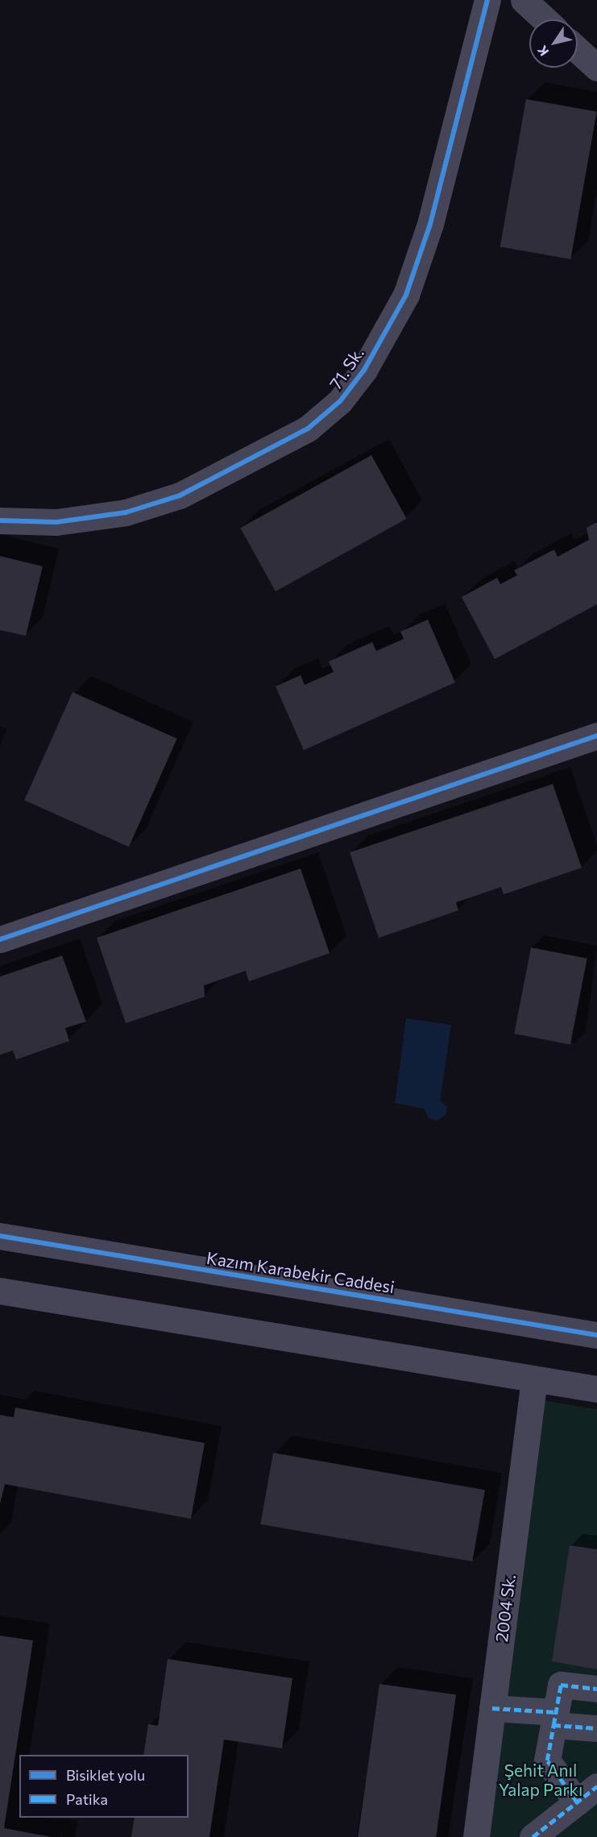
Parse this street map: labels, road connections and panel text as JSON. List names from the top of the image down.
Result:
{
  "streets": {
    "street": ["71. Sk.", "Kazım Karabekir Caddesi", "2004 Sk."]
  },
  "parks": ["Şehit Anıl Yalap Parkı"],
  "legend": ["Bisiklet yolu", "Patika"],
  "north": "bottom left"
}
